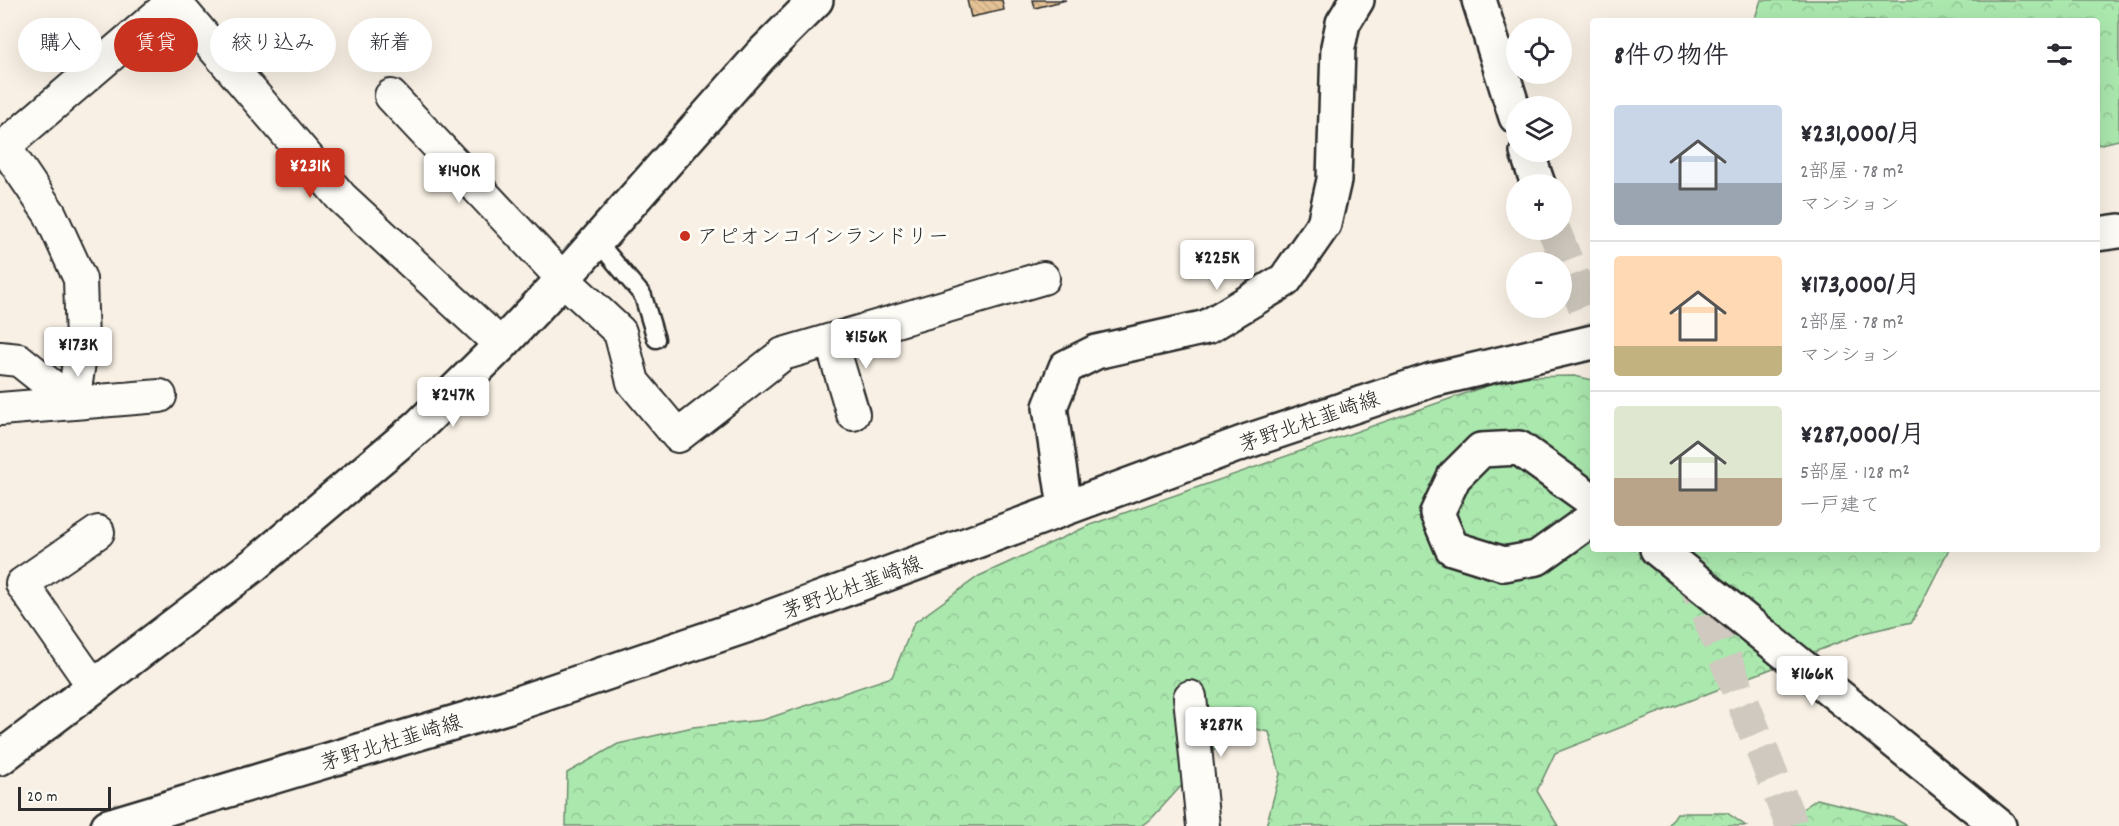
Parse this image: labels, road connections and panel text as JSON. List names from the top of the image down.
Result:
{
  "streets": {
    "main road": ["茅野北杜韮崎線"]
  },
  "places": ["アピオンコインランドリー"],
  "scale_bar": "20 m",
  "page": {
    "map_buttons": ["+", "−"],
    "chip": [
      "購入",
      "賃貸",
      "絞り込み",
      "新着"
    ],
    "heading": "8件の物件",
    "list": [
      {
        "name": "¥231,000/月",
        "note": "2部屋 · 78 m² · マンション"
      },
      {
        "name": "¥173,000/月",
        "note": "2部屋 · 78 m² · マンション"
      },
      {
        "name": "¥287,000/月",
        "note": "5部屋 · 128 m² · 一戸建て"
      }
    ],
    "price": [
      "¥231K",
      "¥140K",
      "¥225K",
      "¥156K",
      "¥173K",
      "¥247K",
      "¥166K",
      "¥287K"
    ],
    "scale": "20 m"
  }
}
